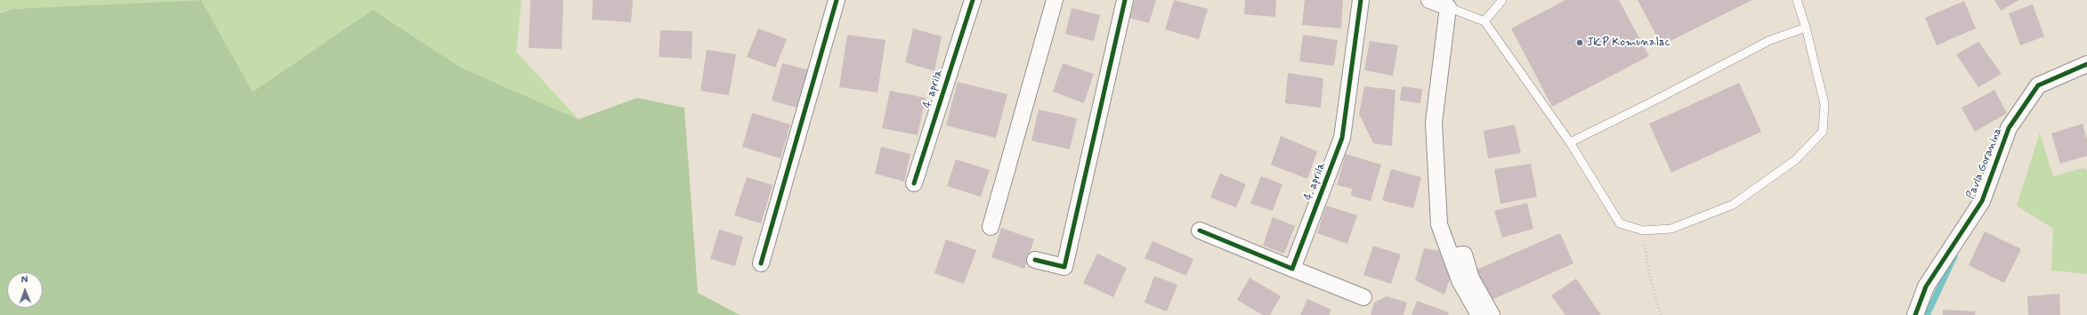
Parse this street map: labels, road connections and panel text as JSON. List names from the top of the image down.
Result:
{
  "streets": {
    "street": ["4. aprila", "Pavla Goranina"]
  },
  "places": ["JKP Komunalac"],
  "north": "top"
}
